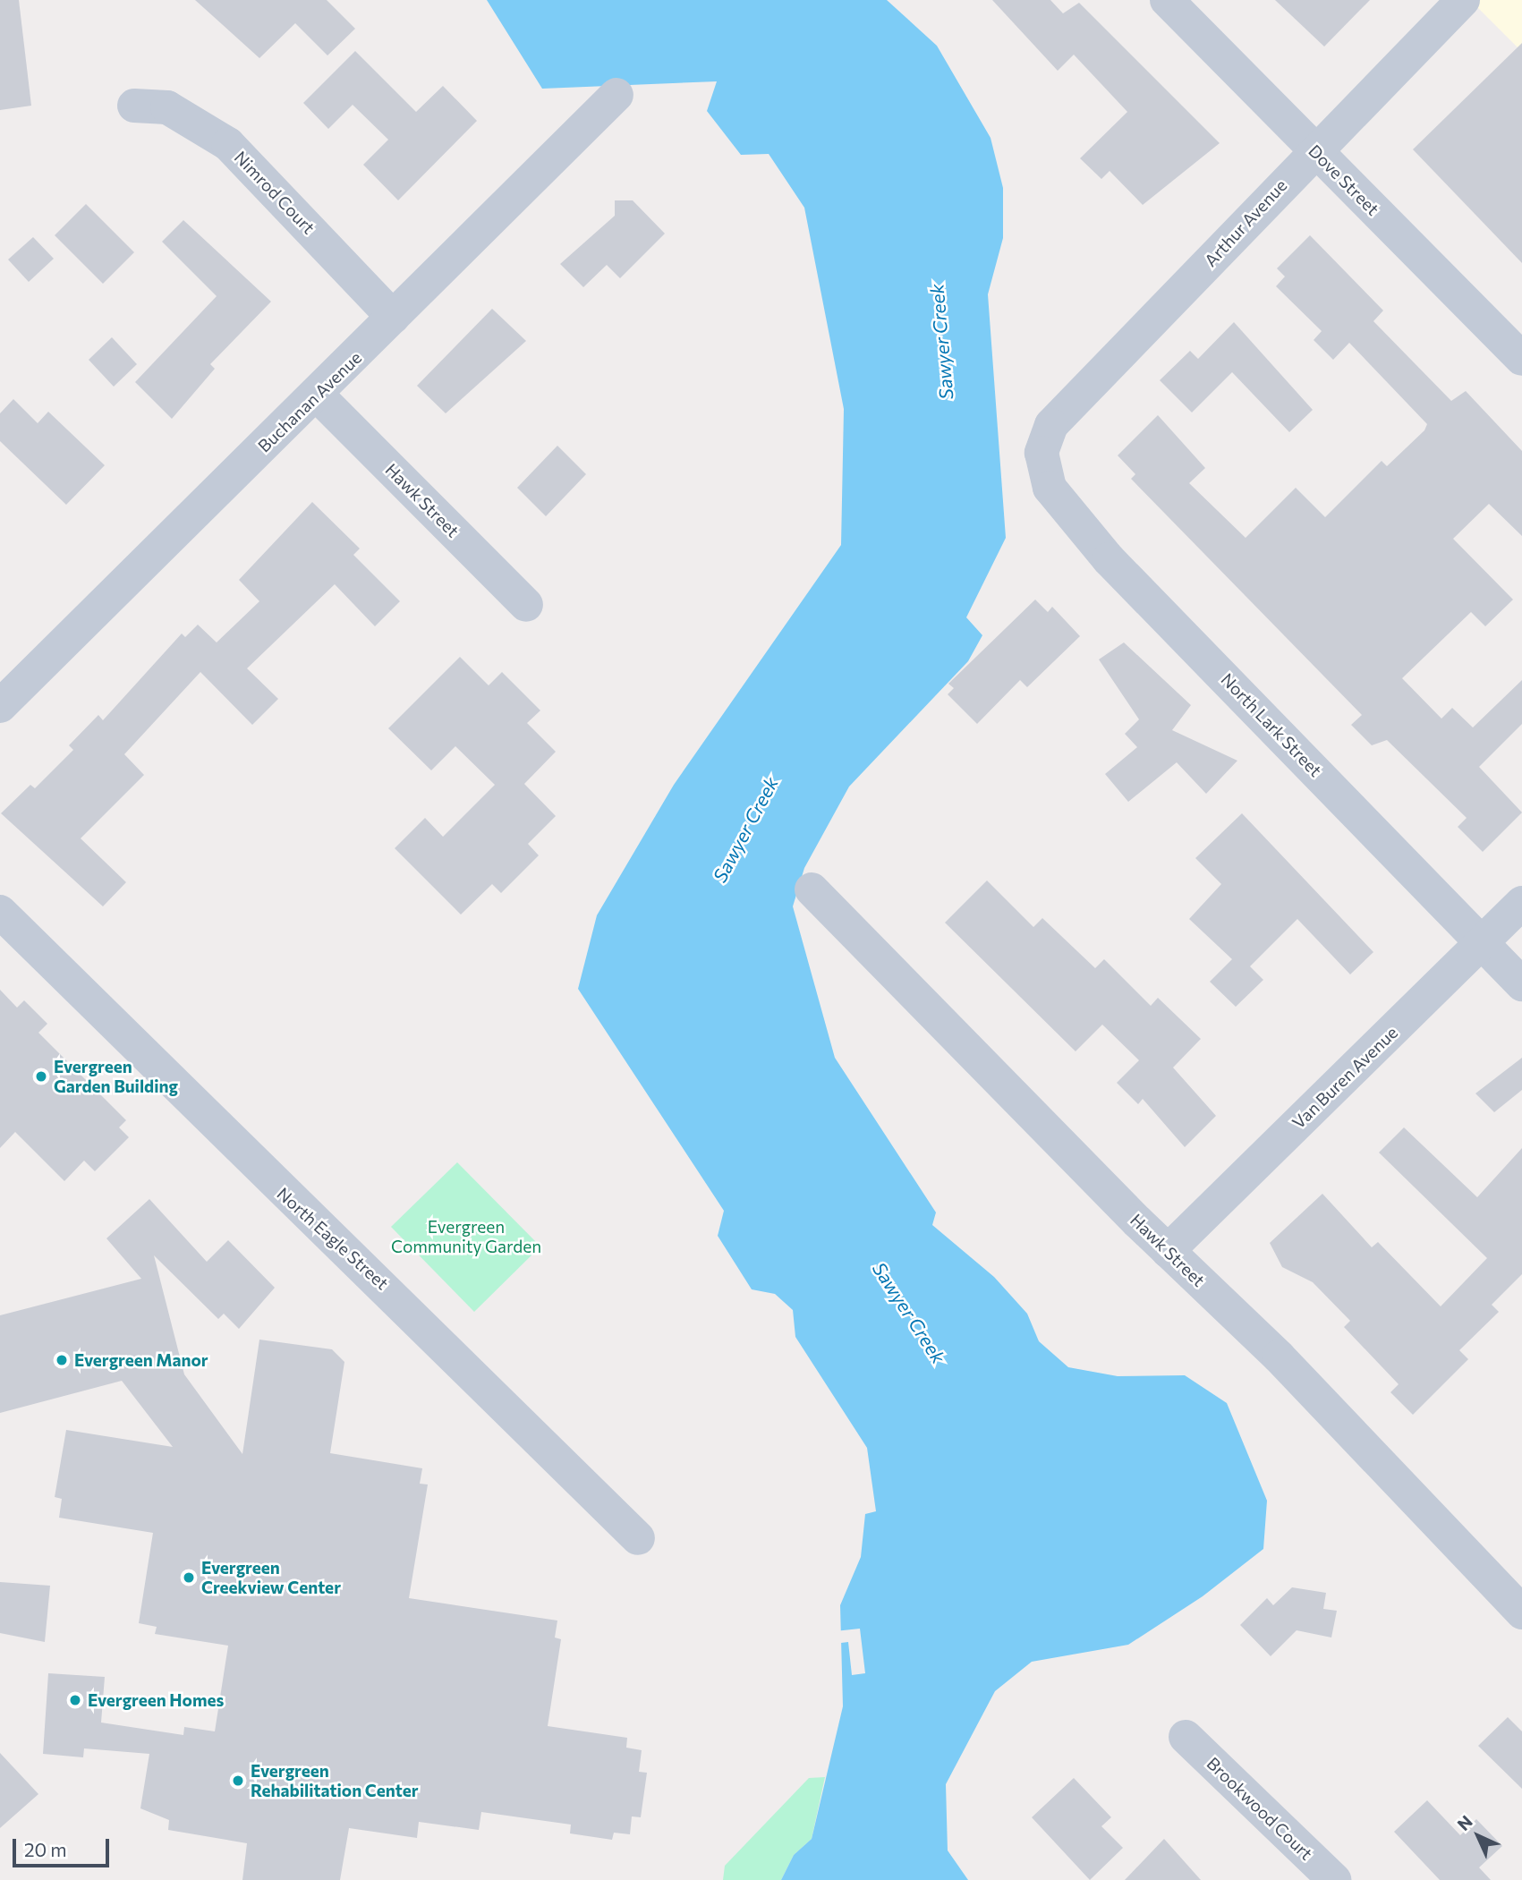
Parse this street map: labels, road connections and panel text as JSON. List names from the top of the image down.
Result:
{
  "streets": {
    "street": [
      "Dove Street",
      "Nimrod Court",
      "Arthur Avenue",
      "Buchanan Avenue",
      "Hawk Street",
      "North Lark Street",
      "Van Buren Avenue",
      "North Eagle Street",
      "Brookwood Court"
    ]
  },
  "crossings": [
    ["Dove Street", "Arthur Avenue"],
    ["Nimrod Court", "Buchanan Avenue"],
    ["Arthur Avenue", "North Lark Street"],
    ["Buchanan Avenue", "Hawk Street"],
    ["Hawk Street", "Van Buren Avenue"],
    ["North Lark Street", "Van Buren Avenue"]
  ],
  "water": ["Sawyer Creek"],
  "parks": ["Evergreen Community Garden"],
  "places": [
    "Evergreen Garden Building",
    "Evergreen Manor",
    "Evergreen Creekview Center",
    "Evergreen Homes",
    "Evergreen Rehabilitation Center"
  ],
  "scale_bar": "20 m",
  "north": "top left"
}
